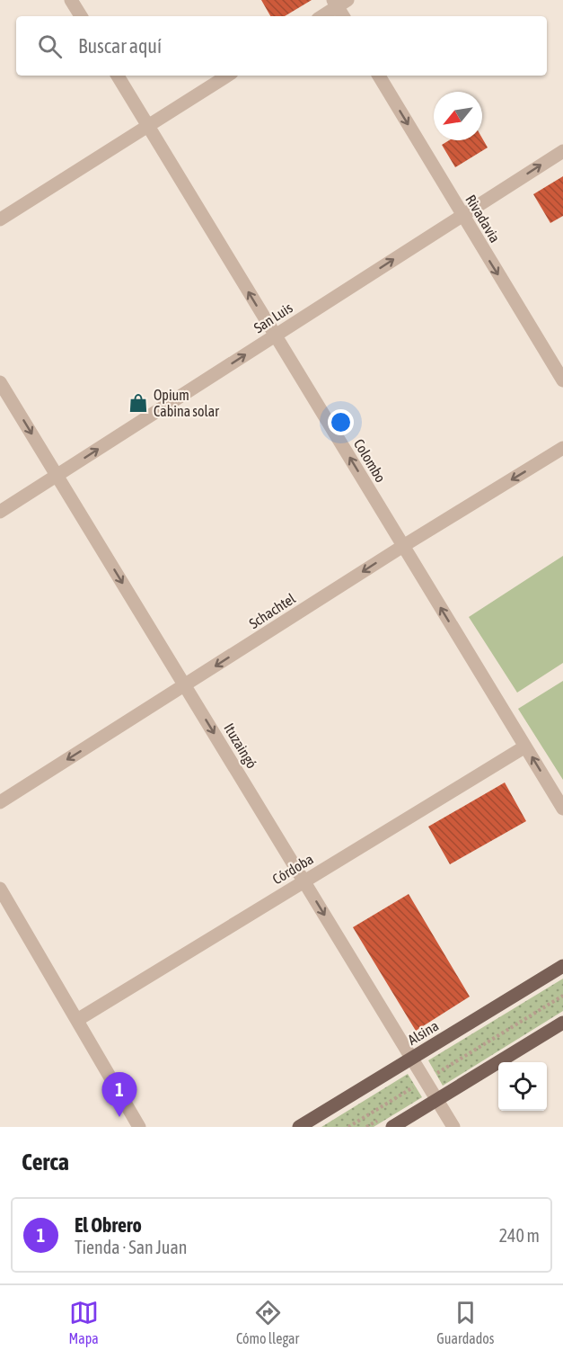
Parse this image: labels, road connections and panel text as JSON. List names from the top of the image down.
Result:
{
  "streets": {
    "main road": ["Alsina"],
    "street": [
      "Rivadavia",
      "San Luis",
      "Colombo",
      "Schachtel",
      "Ituzaingó",
      "Córdoba"
    ]
  },
  "crossings": [
    ["Rivadavia", "San Luis"],
    ["San Luis", "Colombo"],
    ["San Luis", "Ituzaingó"],
    ["Colombo", "Schachtel"],
    ["Colombo", "Córdoba"],
    ["Schachtel", "Ituzaingó"],
    ["Ituzaingó", "Córdoba"],
    ["Ituzaingó", "Alsina"]
  ],
  "one_way": [
    "Rivadavia",
    "San Luis",
    "Colombo",
    "Schachtel",
    "Ituzaingó"
  ],
  "places": {
    "shop": ["Opium Cabina solar"]
  },
  "north": "bottom left",
  "page": {
    "search": "Buscar aquí",
    "pins": "1",
    "heading": "Cerca",
    "list": [
      {
        "mark": "1",
        "name": "El Obrero",
        "note": "Tienda · San Juan",
        "value": "240 m"
      }
    ],
    "nav": ["Mapa", "Cómo llegar", "Guardados"]
  }
}
